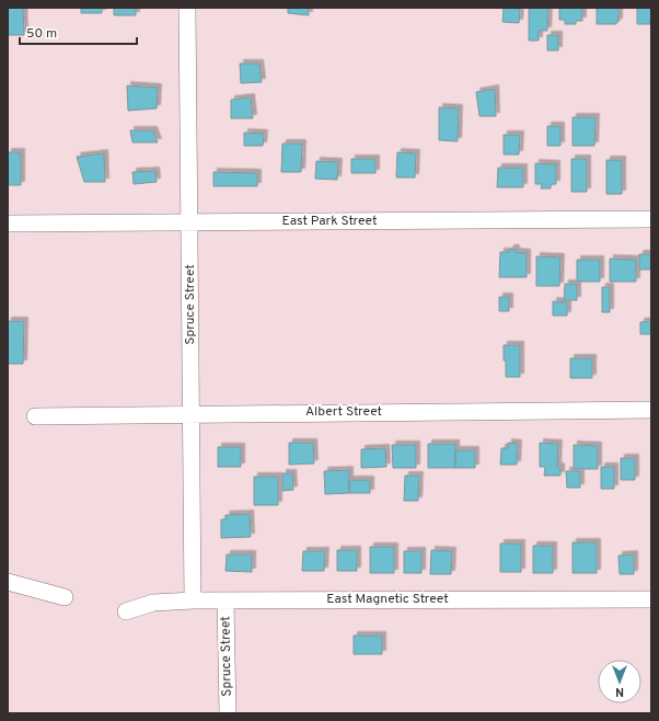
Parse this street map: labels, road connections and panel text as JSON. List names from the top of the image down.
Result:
{
  "streets": {
    "street": [
      "East Park Street",
      "Spruce Street",
      "Albert Street",
      "East Magnetic Street"
    ]
  },
  "crossings": [
    ["East Park Street", "Spruce Street"],
    ["Spruce Street", "Albert Street"],
    ["Spruce Street", "East Magnetic Street"]
  ],
  "scale_bar": "50 m",
  "north": "bottom"
}
